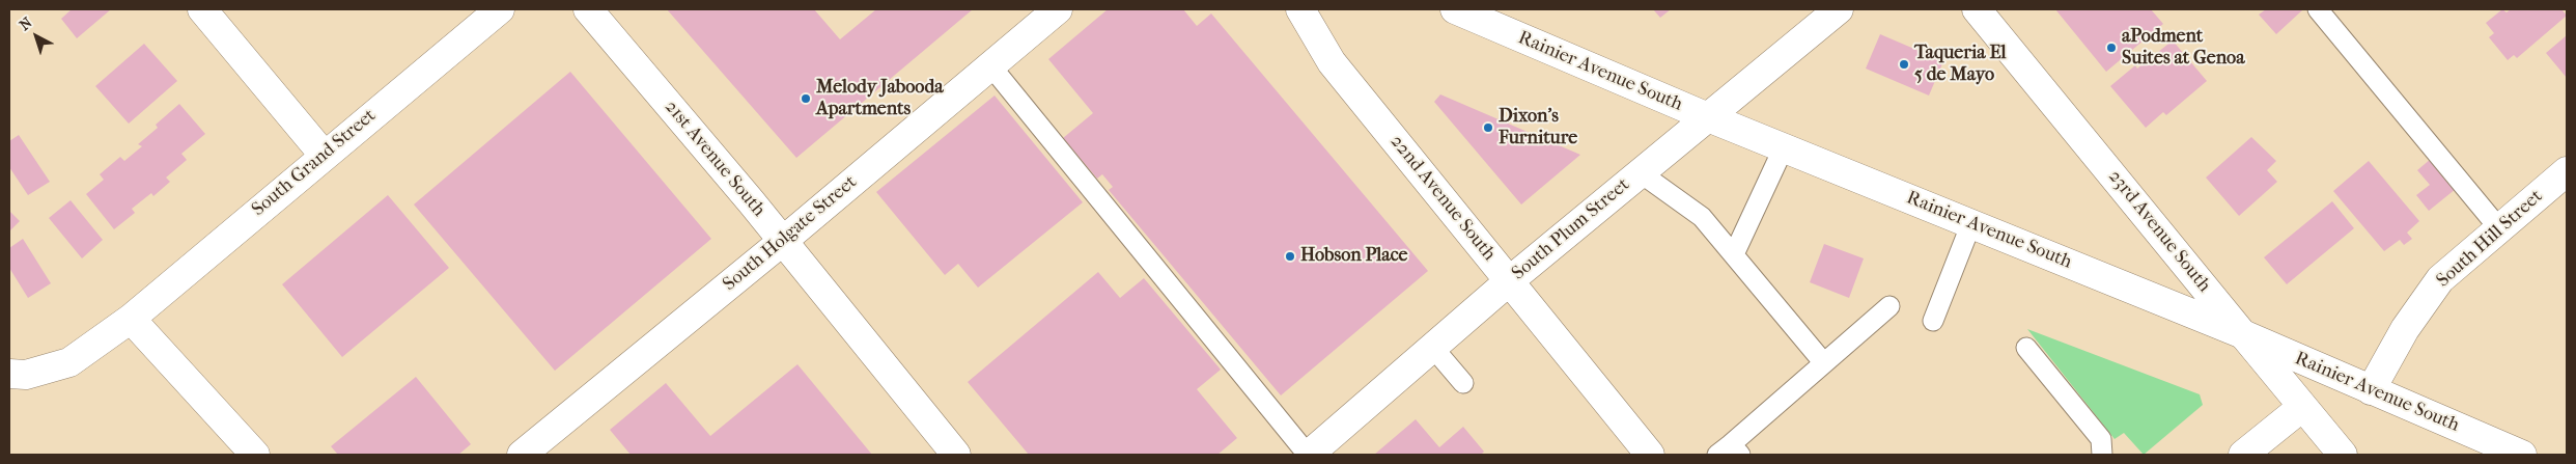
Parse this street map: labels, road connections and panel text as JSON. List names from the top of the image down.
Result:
{
  "streets": {
    "street": [
      "Rainier Avenue South",
      "21st Avenue South",
      "South Grand Street",
      "22nd Avenue South",
      "South Plum Street",
      "23rd Avenue South",
      "South Holgate Street",
      "South Hill Street"
    ]
  },
  "crossings": [
    ["Rainier Avenue South", "South Plum Street"],
    ["Rainier Avenue South", "23rd Avenue South"],
    ["Rainier Avenue South", "South Hill Street"],
    ["21st Avenue South", "South Holgate Street"],
    ["22nd Avenue South", "South Plum Street"]
  ],
  "places": [
    "aPodment Suites at Genoa",
    "Taqueria El 5 de Mayo",
    "Melody Jabooda Apartments",
    "Dixon's Furniture",
    "Hobson Place"
  ],
  "north": "top left"
}
